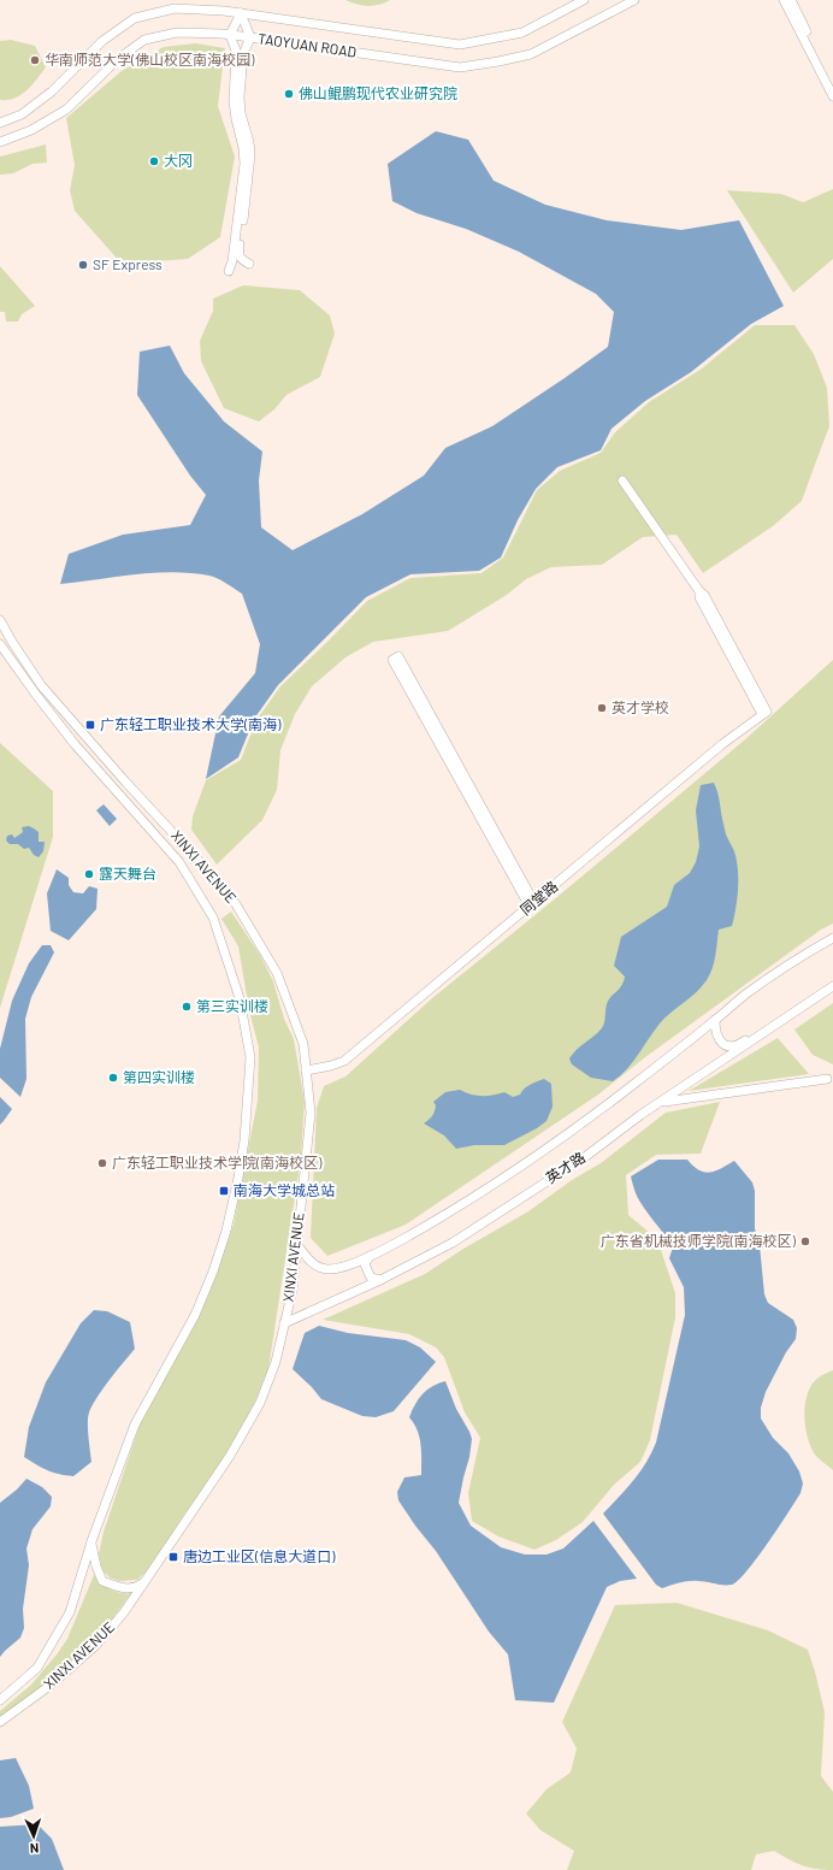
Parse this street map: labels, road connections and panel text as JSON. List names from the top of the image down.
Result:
{
  "streets": {
    "main road": [
      "TAOYUAN ROAD",
      "XINXI AVENUE",
      "同堂路",
      "英才路"
    ]
  },
  "crossings": [
    ["XINXI AVENUE", "同堂路"],
    ["XINXI AVENUE", "英才路"]
  ],
  "places": {
    "other": [
      "华南师范大学(佛山校区南海校园)",
      "佛山鲲鹏现代农业研究院",
      "大冈",
      "SF Express",
      "英才学校",
      "露天舞台",
      "第三实训楼",
      "第四实训楼",
      "广东轻工职业技术学院(南海校区)",
      "广东省机械技师学院(南海校区)"
    ],
    "transit": ["广东轻工职业技术大学(南海)", "南海大学城总站", "唐边工业区(信息大道口)"]
  },
  "north": "bottom"
}
